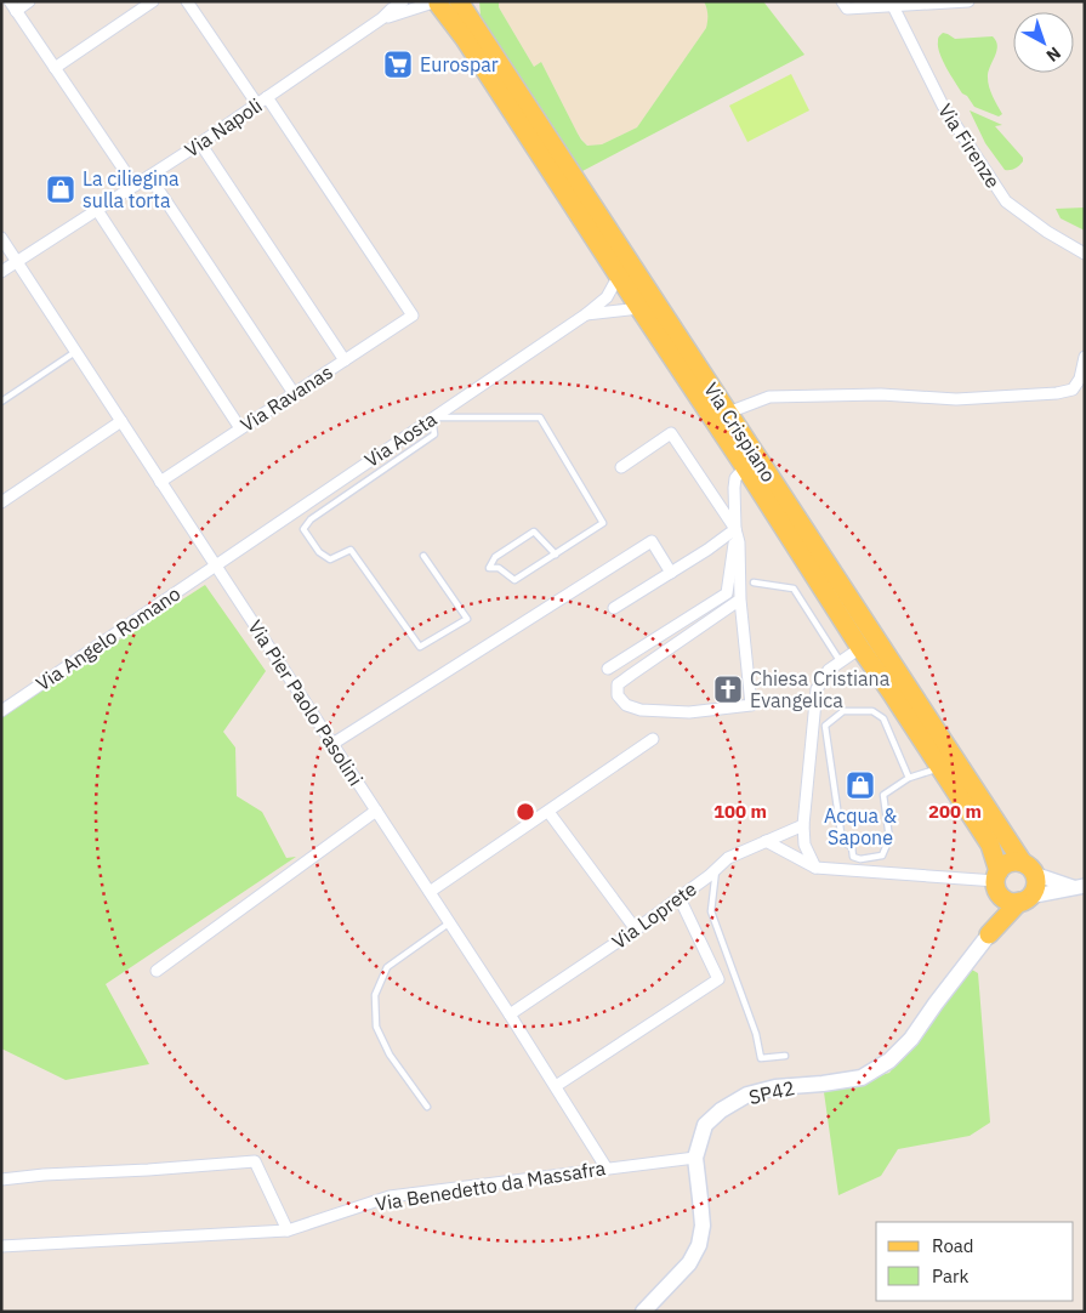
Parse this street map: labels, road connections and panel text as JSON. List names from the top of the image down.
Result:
{
  "streets": {
    "main road": ["Via Crispiano", "SP42"],
    "street": [
      "Via Napoli",
      "Via Firenze",
      "Via Ravanas",
      "Via Aosta",
      "Via Angelo Romano",
      "Via Pier Paolo Pasolini",
      "Via Loprete",
      "Via Benedetto da Massafra"
    ]
  },
  "crossings": [
    ["Via Napoli", "Via Ravanas"],
    ["Via Napoli", "Via Crispiano"],
    ["Via Napoli", "Via Pier Paolo Pasolini"],
    ["Via Ravanas", "Via Pier Paolo Pasolini"],
    ["Via Crispiano", "SP42"],
    ["Via Aosta", "Via Angelo Romano"],
    ["Via Aosta", "Via Pier Paolo Pasolini"],
    ["Via Angelo Romano", "Via Pier Paolo Pasolini"],
    ["Via Pier Paolo Pasolini", "Via Loprete"],
    ["Via Pier Paolo Pasolini", "Via Benedetto da Massafra"],
    ["SP42", "Via Benedetto da Massafra"]
  ],
  "places": {
    "supermarket": ["Eurospar"],
    "shop": ["La ciliegina sulla torta", "Acqua & Sapone"],
    "church": ["Chiesa Cristiana Evangelica"]
  },
  "legend": ["Road", "Park"],
  "north": "bottom right",
  "rings": ["100 m", "200 m"]
}
